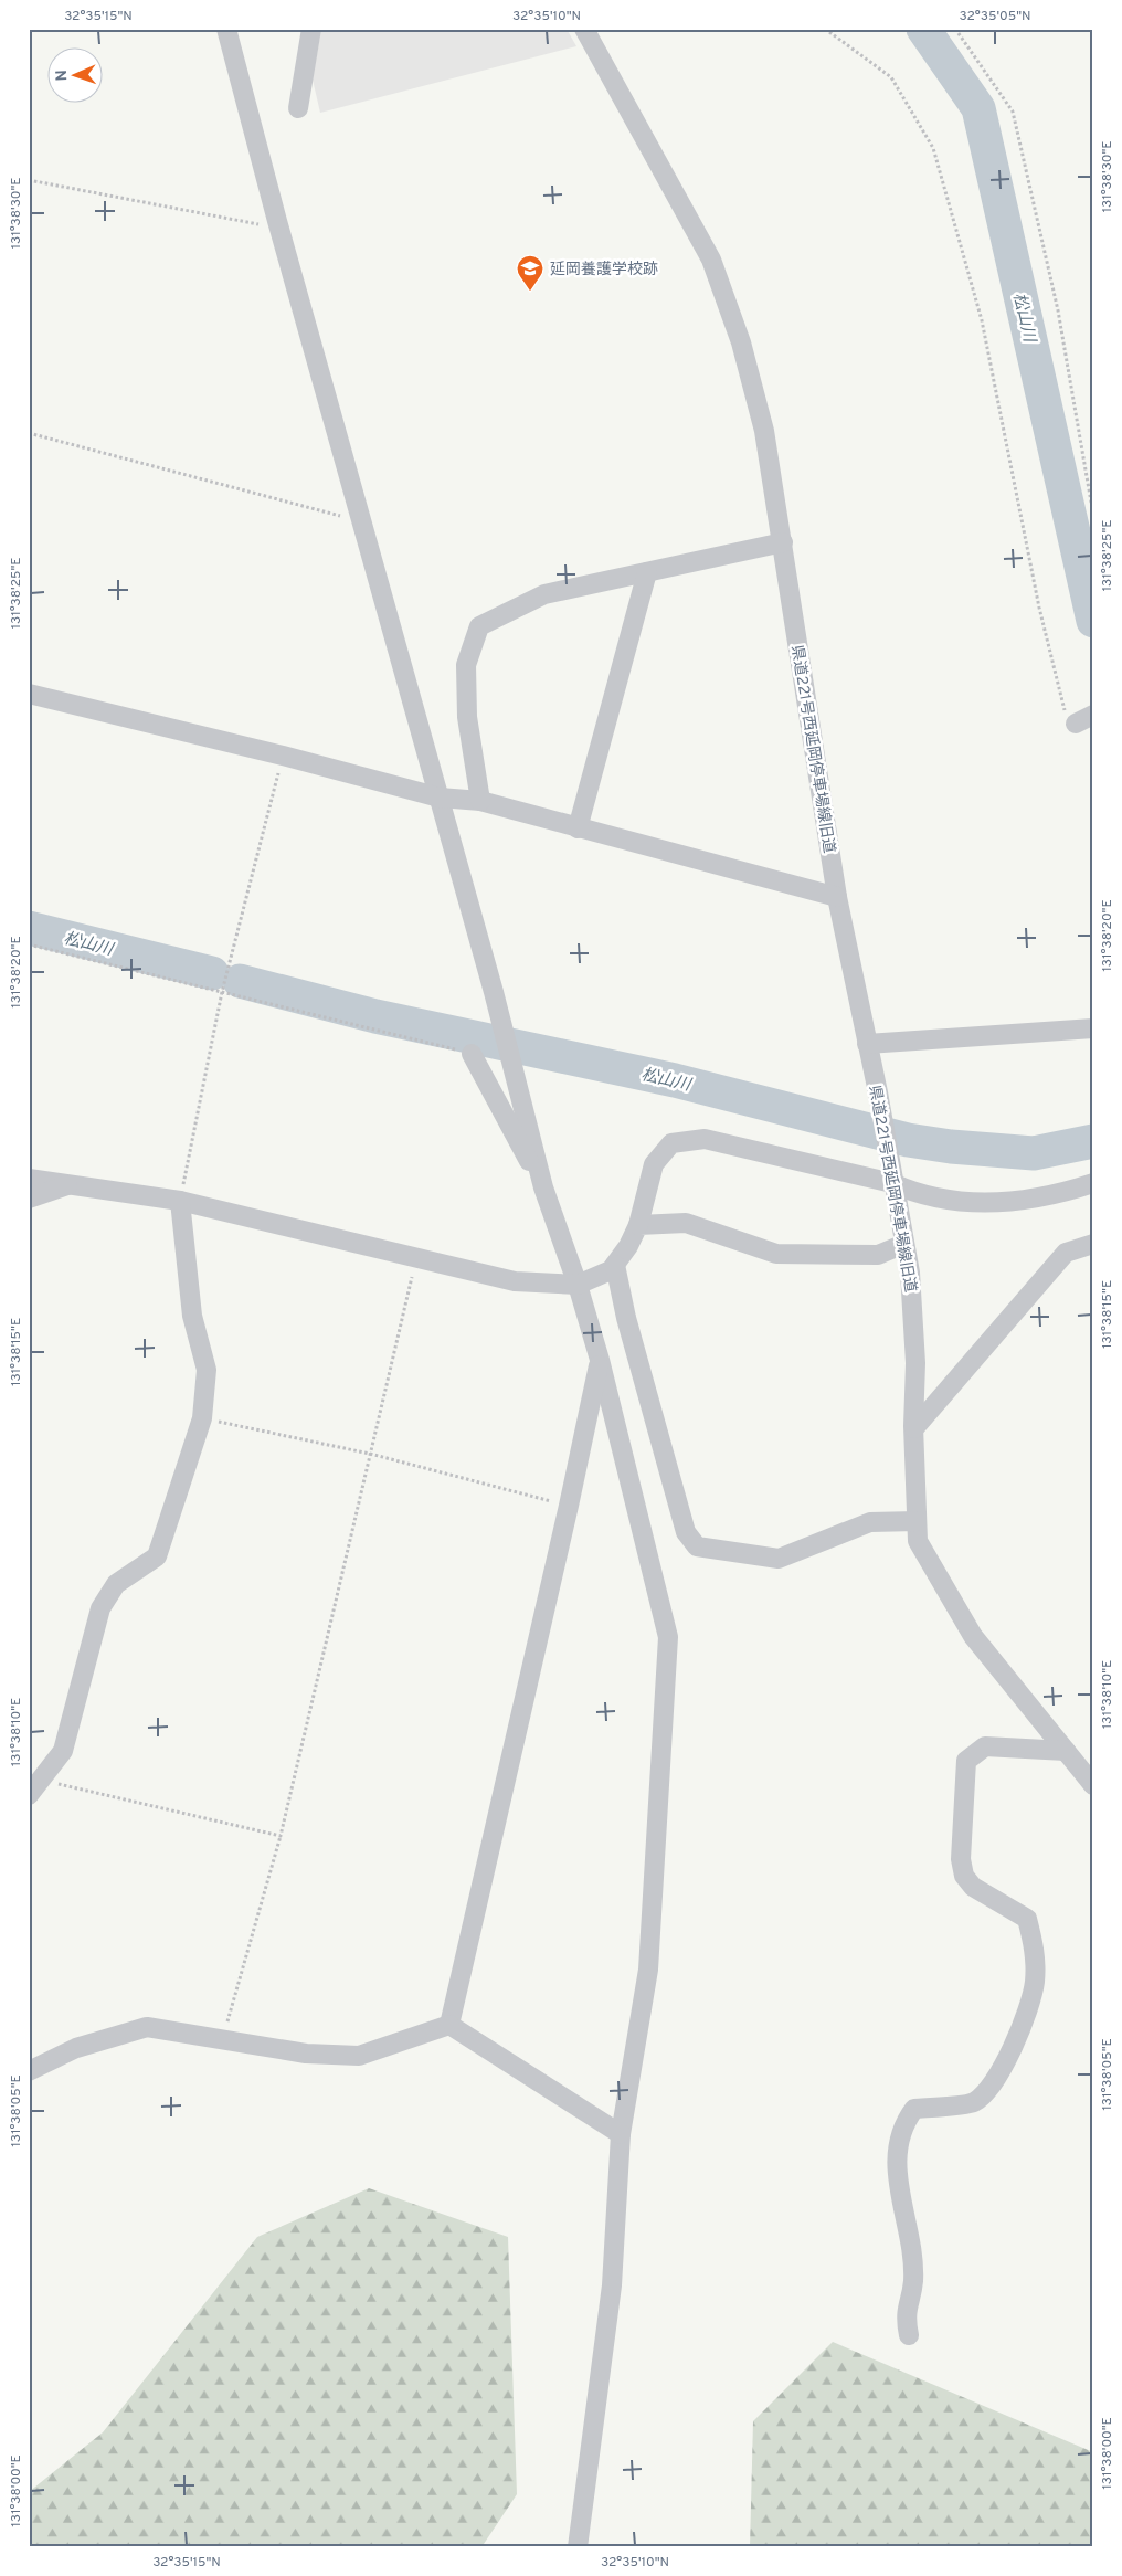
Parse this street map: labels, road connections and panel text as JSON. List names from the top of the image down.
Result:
{
  "streets": {
    "street": ["県道221号西延岡停車場線旧道"]
  },
  "water": ["松山川"],
  "places": {
    "school or university": ["延岡養護学校跡"]
  },
  "north": "left",
  "coordinates": [
    "32°35'15\"N",
    "32°35'10\"N",
    "32°35'05\"N",
    "131°38'30\"E",
    "131°38'25\"E",
    "131°38'20\"E",
    "131°38'15\"E",
    "131°38'10\"E",
    "131°38'05\"E",
    "131°38'00\"E"
  ]
}
